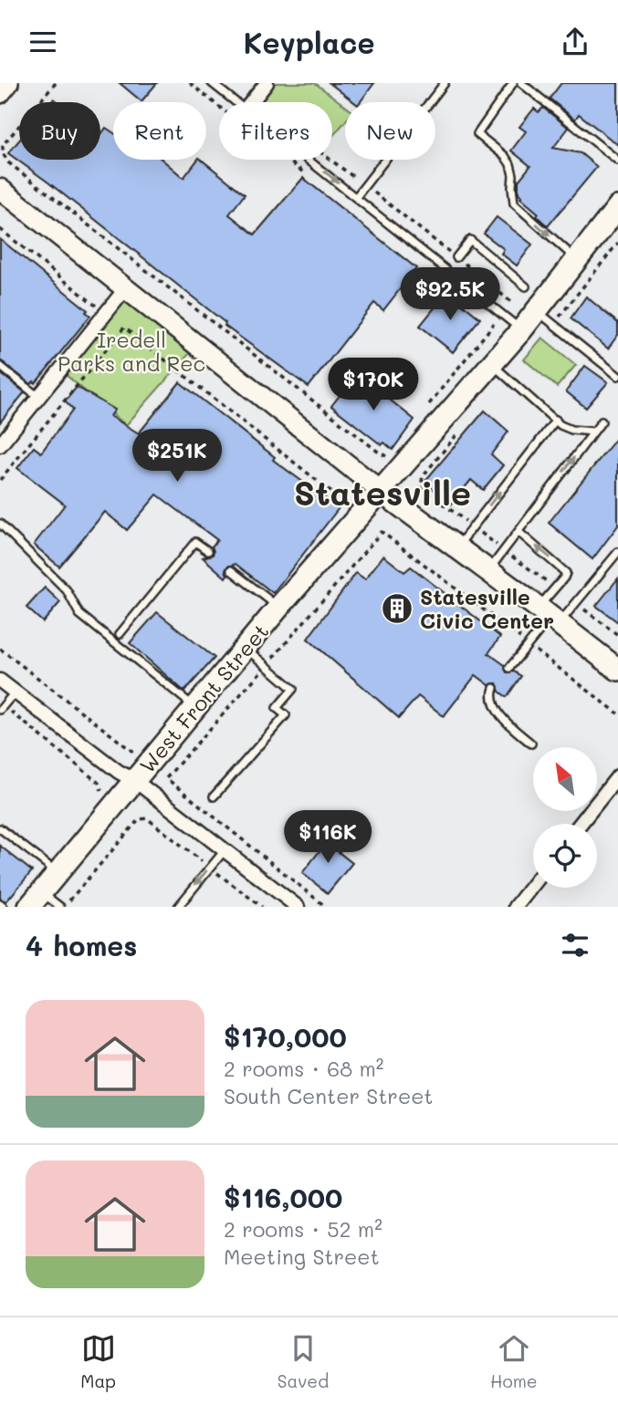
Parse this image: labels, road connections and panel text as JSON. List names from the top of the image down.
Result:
{
  "streets": {
    "main road": ["West Front Street"]
  },
  "districts": ["Statesville"],
  "parks": ["Iredell Parks and Rec"],
  "places": {
    "building": ["Statesville Civic Center"]
  },
  "north": "top left",
  "page": {
    "header": "Keyplace",
    "chip": [
      "Buy",
      "Rent",
      "Filters",
      "New"
    ],
    "price": [
      "$92.5K",
      "$170K",
      "$251K",
      "$116K"
    ],
    "heading": "4 homes",
    "list": [
      {
        "name": "$170,000",
        "note": "2 rooms · 68 m² · South Center Street"
      },
      {
        "name": "$116,000",
        "note": "2 rooms · 52 m² · Meeting Street"
      }
    ],
    "tabs": ["Map", "Saved", "Home"]
  }
}
